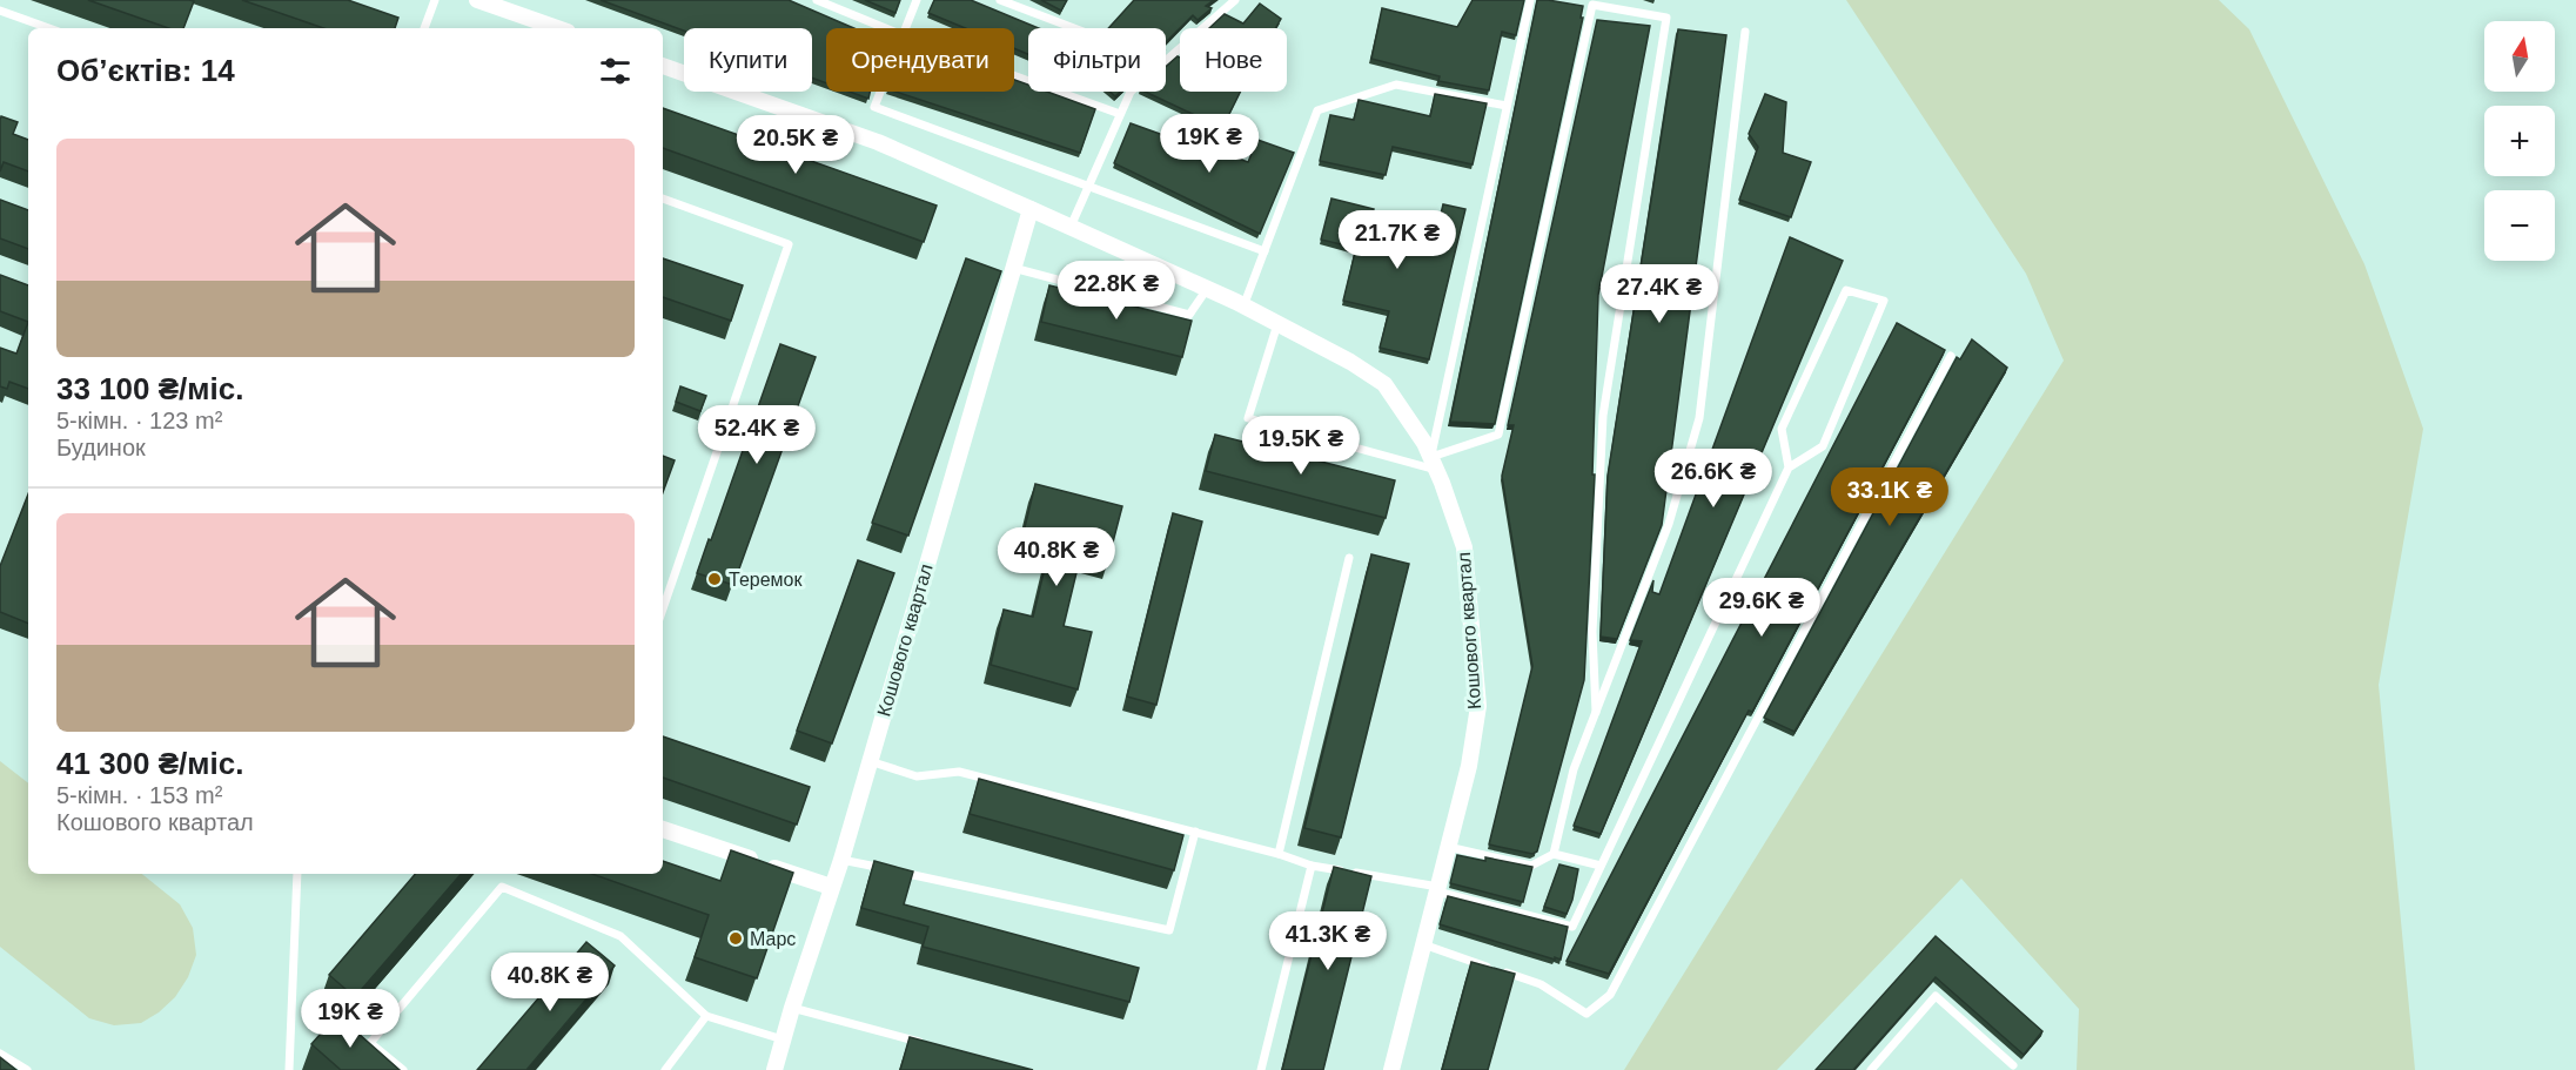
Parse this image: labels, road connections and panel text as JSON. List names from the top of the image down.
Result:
{
  "streets": {
    "street": ["Кошового квартал"]
  },
  "places": ["Теремок", "Марс"],
  "north": "top",
  "page": {
    "map_buttons": ["+", "−"],
    "chip": [
      "Купити",
      "Орендувати",
      "Фільтри",
      "Нове"
    ],
    "heading": "Об’єктів: 14",
    "list": [
      {
        "name": "33 100 ₴/міс.",
        "note": "5-кімн. · 123 m² · Будинок"
      },
      {
        "name": "41 300 ₴/міс.",
        "note": "5-кімн. · 153 m² · Кошового квартал"
      }
    ],
    "price": [
      "19K ₴",
      "20.5K ₴",
      "21.7K ₴",
      "22.8K ₴",
      "27.4K ₴",
      "52.4K ₴",
      "19.5K ₴",
      "26.6K ₴",
      "33.1K ₴",
      "40.8K ₴",
      "29.6K ₴",
      "41.3K ₴",
      "40.8K ₴",
      "19K ₴"
    ]
  }
}
